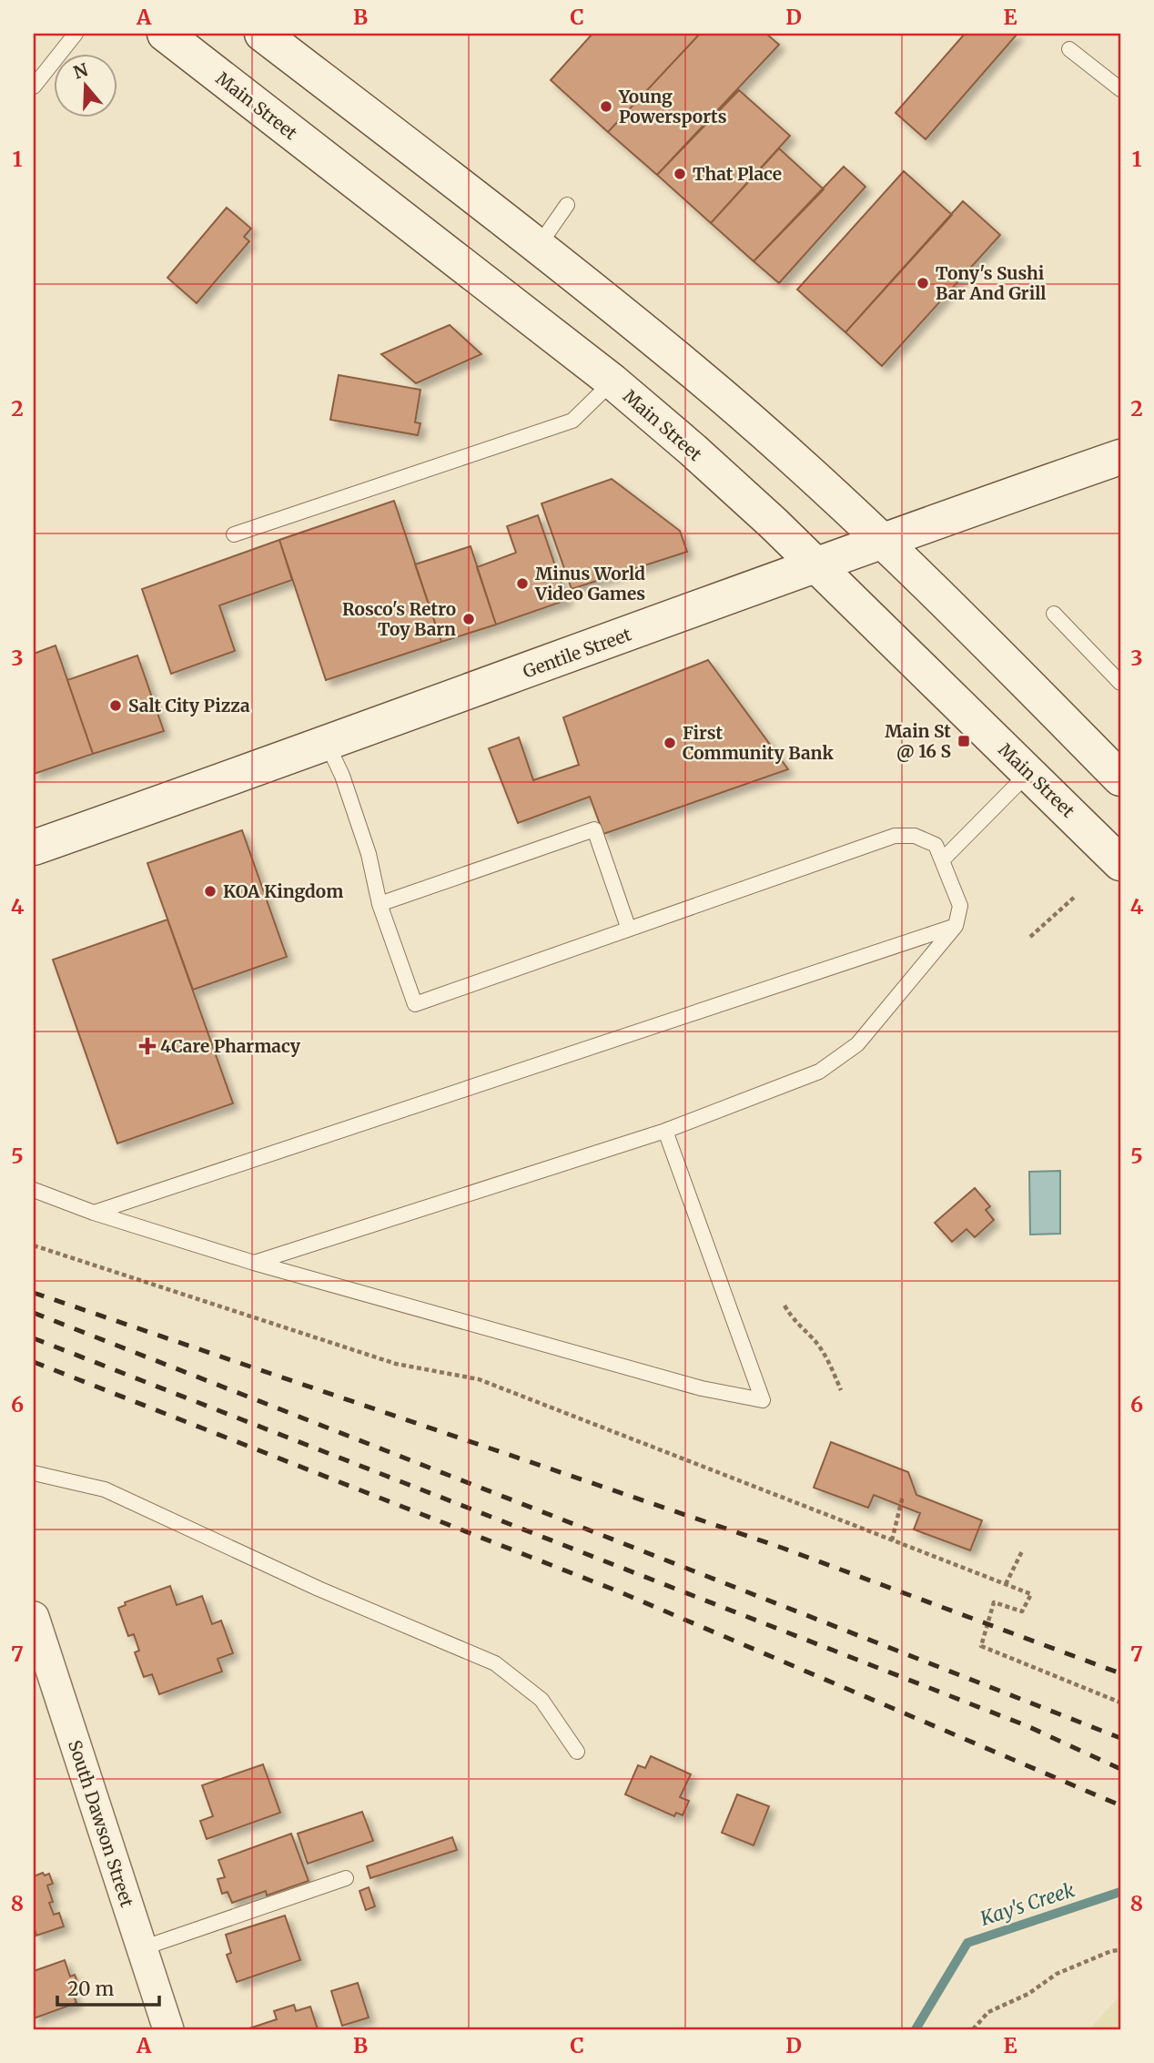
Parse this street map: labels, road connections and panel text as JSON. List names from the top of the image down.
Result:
{
  "streets": {
    "main road": ["Main Street", "Gentile Street"],
    "street": ["South Dawson Street"]
  },
  "crossings": [
    ["Main Street", "Gentile Street"]
  ],
  "water": ["Kay's Creek"],
  "places": {
    "other": [
      "Young Powersports",
      "That Place",
      "Tony's Sushi Bar And Grill",
      "Minus World Video Games",
      "Rosco's Retro Toy Barn",
      "Salt City Pizza",
      "First Community Bank",
      "KOA Kingdom"
    ],
    "transit": ["Main St @ 16 S"],
    "health": ["4Care Pharmacy"]
  },
  "scale_bar": "20 m",
  "north": "top",
  "grid": {
    "columns": [
      "A",
      "B",
      "C",
      "D",
      "E"
    ],
    "rows": [
      "1",
      "2",
      "3",
      "4",
      "5",
      "6",
      "7",
      "8"
    ]
  }
}
